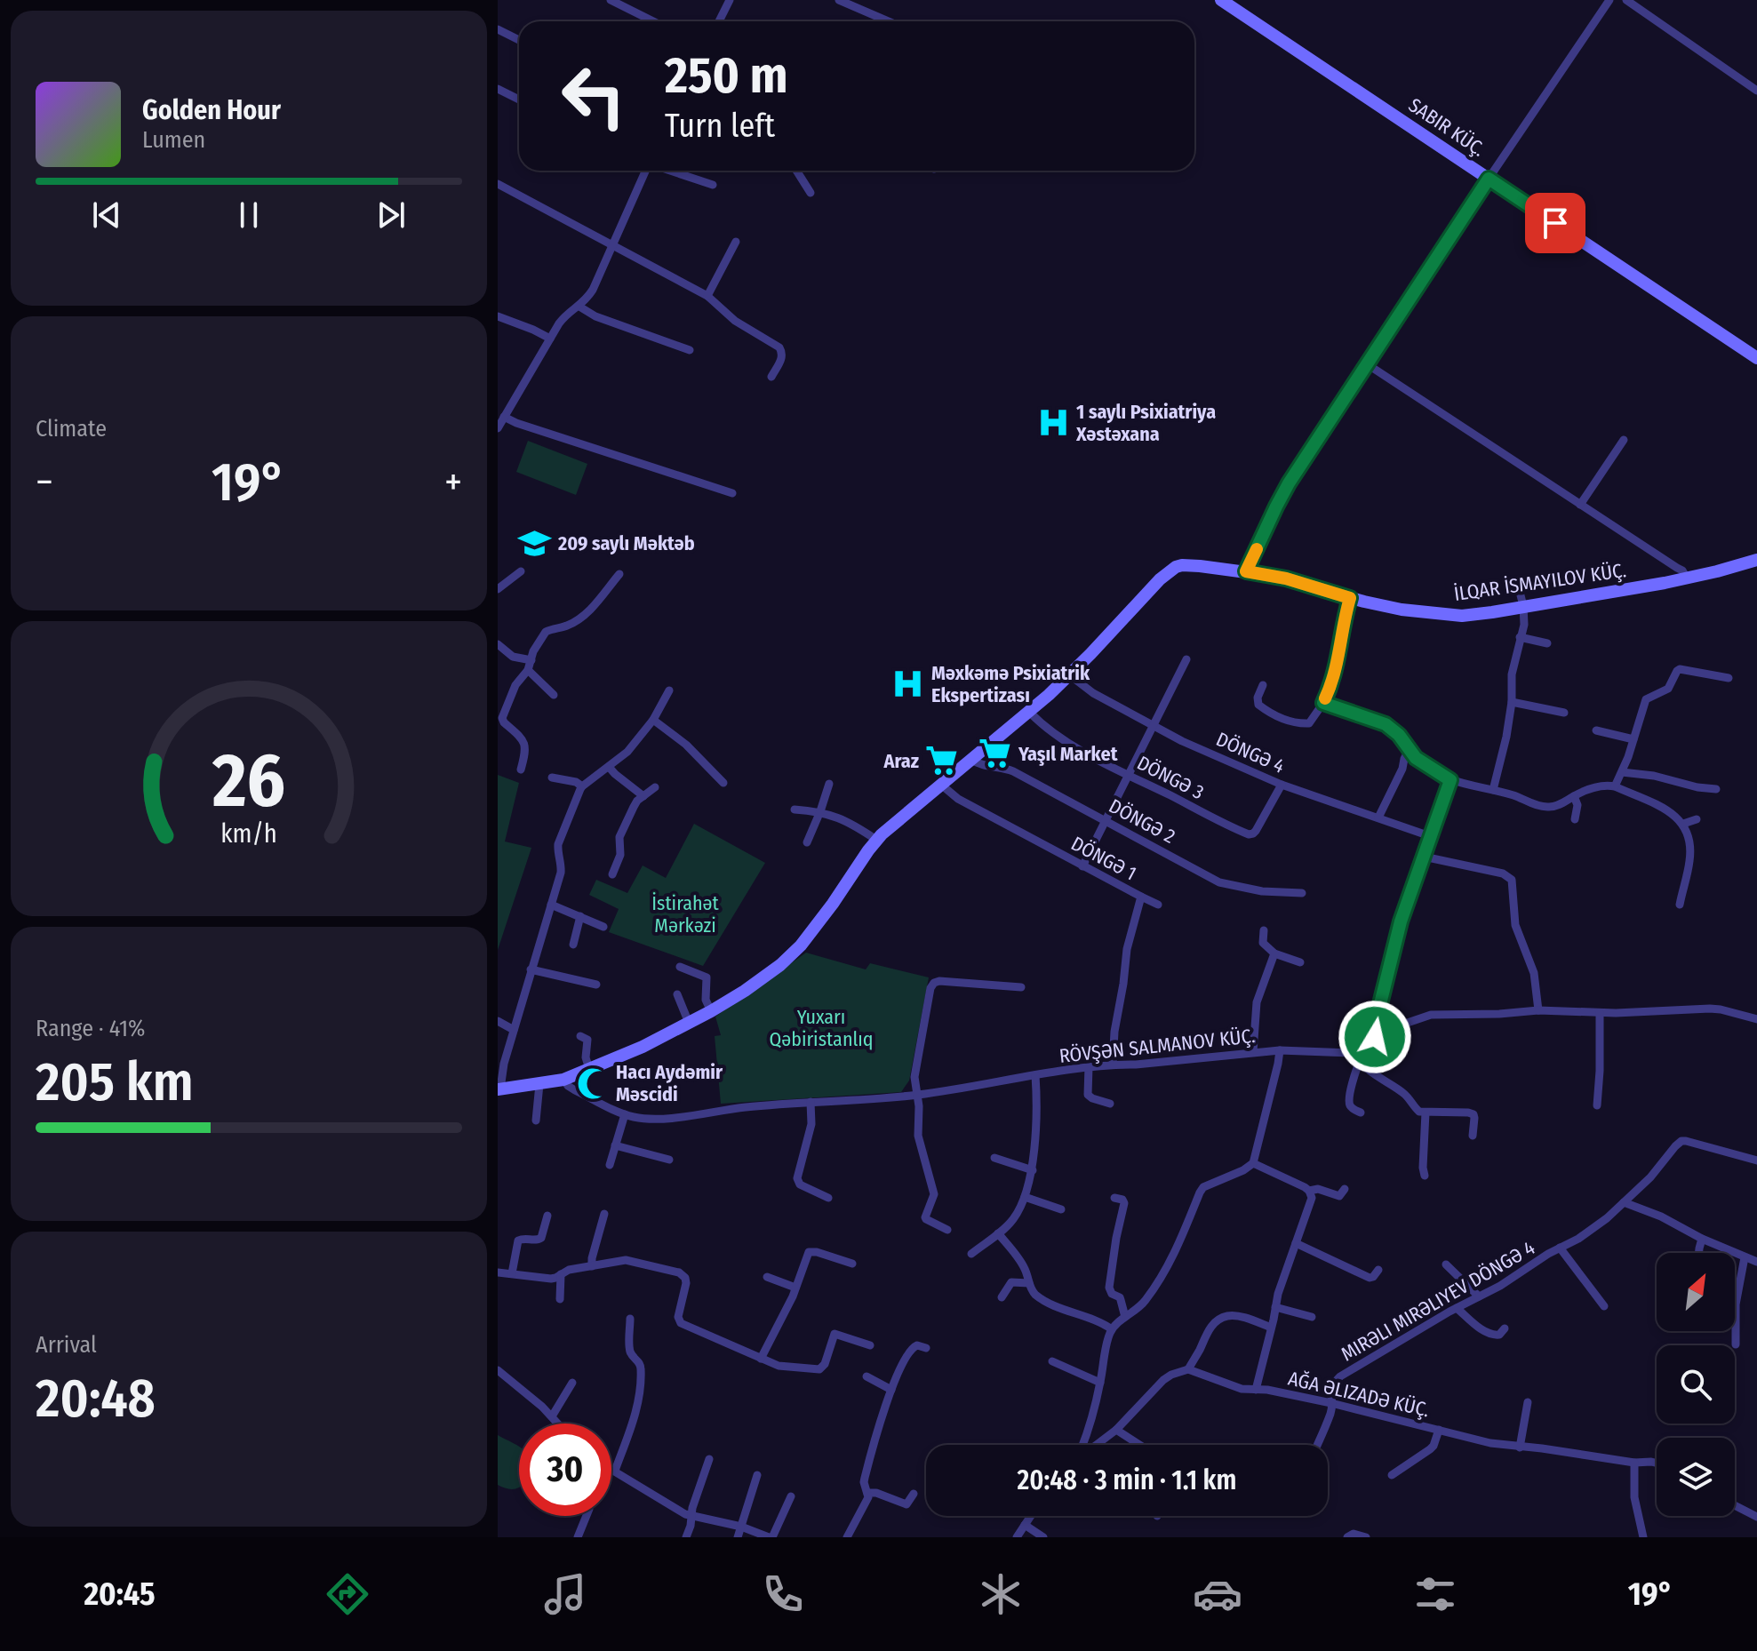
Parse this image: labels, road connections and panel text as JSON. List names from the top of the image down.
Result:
{
  "streets": {
    "main road": ["SABIR KÜÇ."],
    "street": [
      "DÖNGƏ 4",
      "DÖNGƏ 3",
      "DÖNGƏ 2",
      "DÖNGƏ 1",
      "RÖVŞƏN SALMANOV KÜÇ.",
      "MIRƏLI MIRƏLIYEV DÖNGƏ 4",
      "AĞA ƏLIZADƏ KÜÇ."
    ]
  },
  "crossings": [
    ["DÖNGƏ 4", "DÖNGƏ 3"],
    ["DÖNGƏ 1", "RÖVŞƏN SALMANOV KÜÇ."],
    ["MIRƏLI MIRƏLIYEV DÖNGƏ 4", "AĞA ƏLIZADƏ KÜÇ."]
  ],
  "parks": ["İstirahət Mərkəzi", "Yuxarı Qəbiristanlıq"],
  "places": {
    "hospital": ["1 saylı Psixiatriya Xəstəxana", "Məxkəmə Psixiatrik Ekspertizası"],
    "school or university": ["209 saylı Məktəb"],
    "supermarket": ["Yaşıl Market", "Araz"],
    "mosque": ["Hacı Aydəmir Məscidi"]
  },
  "north": "top right",
  "page": {
    "turn": ["250 m", "Turn left"],
    "song": ["Golden Hour", "Lumen"],
    "tile": [
      "Climate",
      ["Range · 41%", "205 km"],
      ["Arrival", "20:48"]
    ],
    "heat": ["−", "19°", "+"],
    "limit": "30",
    "trip": "20:48 · 3 min · 1.1 km",
    "tabs": ["20:45", "19°"],
    "gauge": ["26", "km/h"]
  }
}
